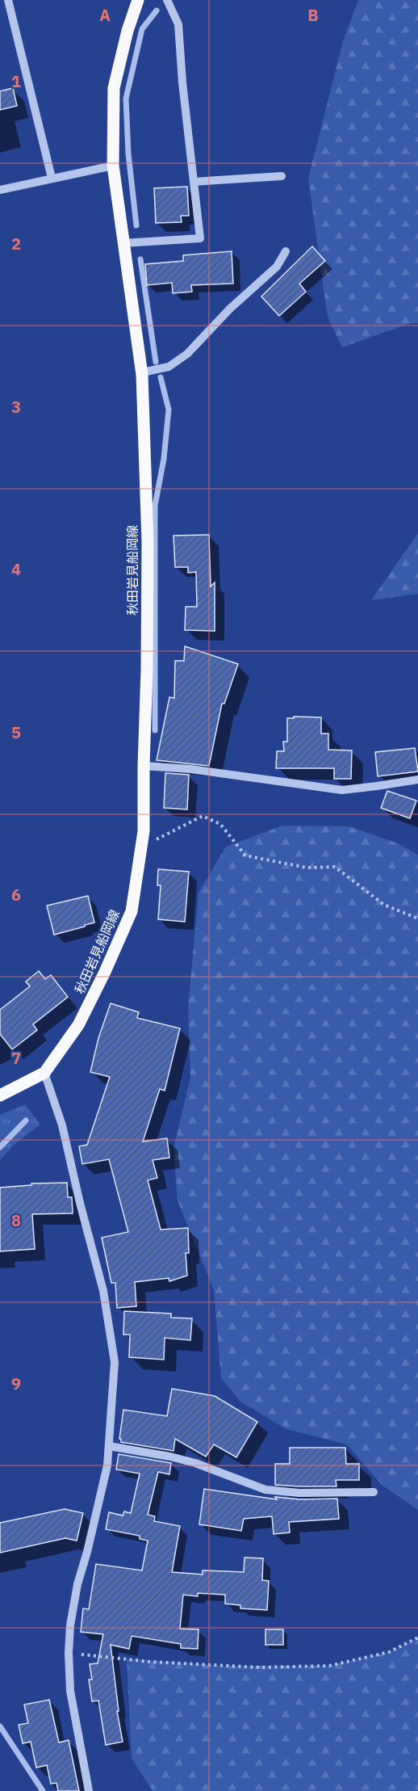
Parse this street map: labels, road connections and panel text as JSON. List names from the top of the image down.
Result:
{
  "streets": {
    "main road": ["秋田岩見船岡線"]
  },
  "grid": {
    "columns": ["A", "B"],
    "rows": [
      "1",
      "2",
      "3",
      "4",
      "5",
      "6",
      "7",
      "8",
      "9"
    ]
  }
}
